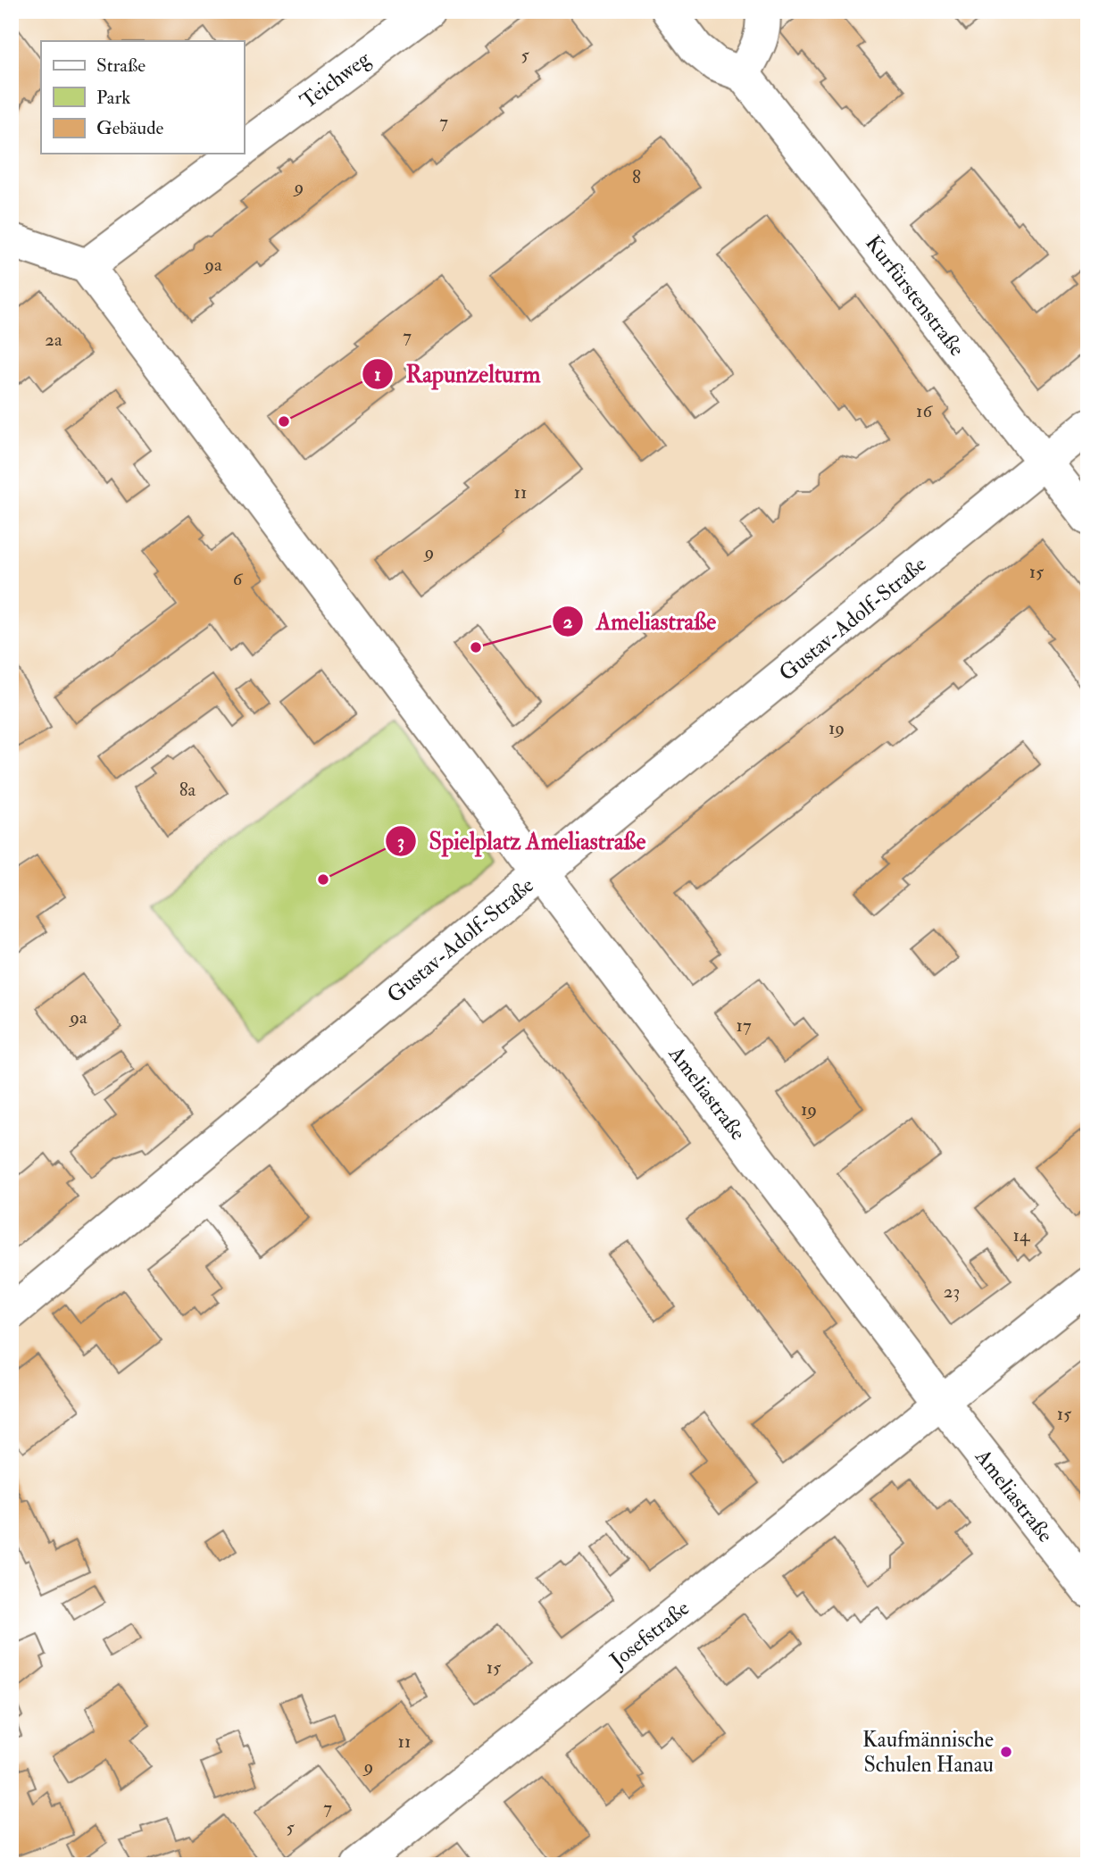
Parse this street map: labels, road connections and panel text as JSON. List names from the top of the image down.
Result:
{
  "streets": {
    "street": [
      "Teichweg",
      "Kurfürstenstraße",
      "Gustav-Adolf-Straße",
      "Ameliastraße",
      "Josefstraße"
    ]
  },
  "crossings": [
    ["Teichweg", "Ameliastraße"],
    ["Kurfürstenstraße", "Gustav-Adolf-Straße"],
    ["Gustav-Adolf-Straße", "Ameliastraße"],
    ["Ameliastraße", "Josefstraße"]
  ],
  "places": [
    "Rapunzelturm",
    "Ameliastraße",
    "Spielplatz Ameliastraße",
    "Kaufmännische Schulen Hanau"
  ],
  "house_numbers": [
    "5",
    "7",
    "8",
    "9",
    "9a",
    "7",
    "2a",
    "16",
    "11",
    "9",
    "15",
    "6",
    "19",
    "8a",
    "9a",
    "17",
    "19",
    "14",
    "23",
    "15",
    "15",
    "11",
    "9",
    "7",
    "5"
  ],
  "legend": ["Straße", "Park", "Gebäude"]
}
